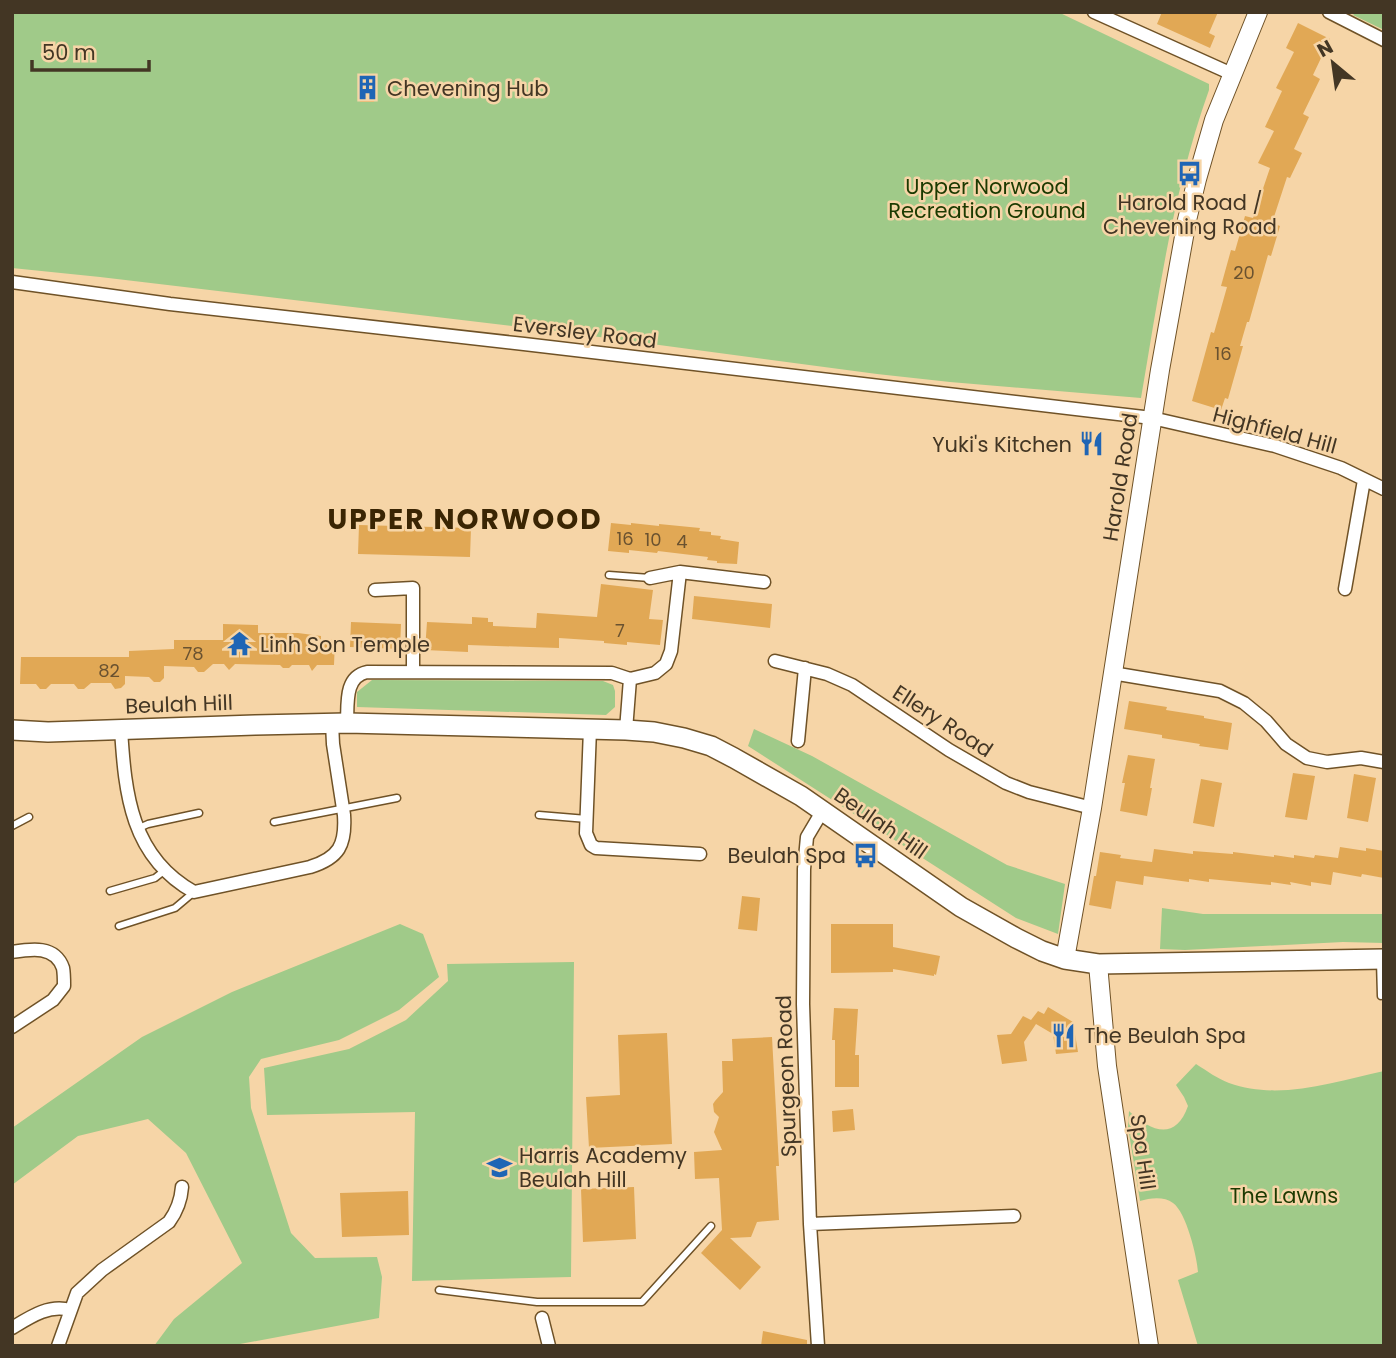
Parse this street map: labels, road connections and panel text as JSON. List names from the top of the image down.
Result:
{
  "streets": {
    "main road": ["Beulah Hill"],
    "street": [
      "Eversley Road",
      "Highfield Hill",
      "Harold Road",
      "Ellery Road",
      "Spurgeon Road",
      "Spa Hill"
    ]
  },
  "crossings": [
    ["Eversley Road", "Highfield Hill"],
    ["Eversley Road", "Harold Road"],
    ["Highfield Hill", "Harold Road"],
    ["Harold Road", "Beulah Hill"],
    ["Harold Road", "Ellery Road"],
    ["Beulah Hill", "Spurgeon Road"],
    ["Beulah Hill", "Spa Hill"]
  ],
  "districts": ["UPPER NORWOOD"],
  "parks": ["Upper Norwood Recreation Ground", "The Lawns"],
  "places": {
    "building": ["Chevening Hub"],
    "bus stop": ["Harold Road / Chevening Road", "Beulah Spa"],
    "restaurant": ["Yuki's Kitchen", "The Beulah Spa"],
    "temple": ["Linh Son Temple"],
    "school or university": ["Harris Academy Beulah Hill"]
  },
  "house_numbers": [
    "20",
    "16",
    "16",
    "10",
    "4",
    "7",
    "78",
    "82"
  ],
  "scale_bar": "50 m",
  "north": "top left"
}
